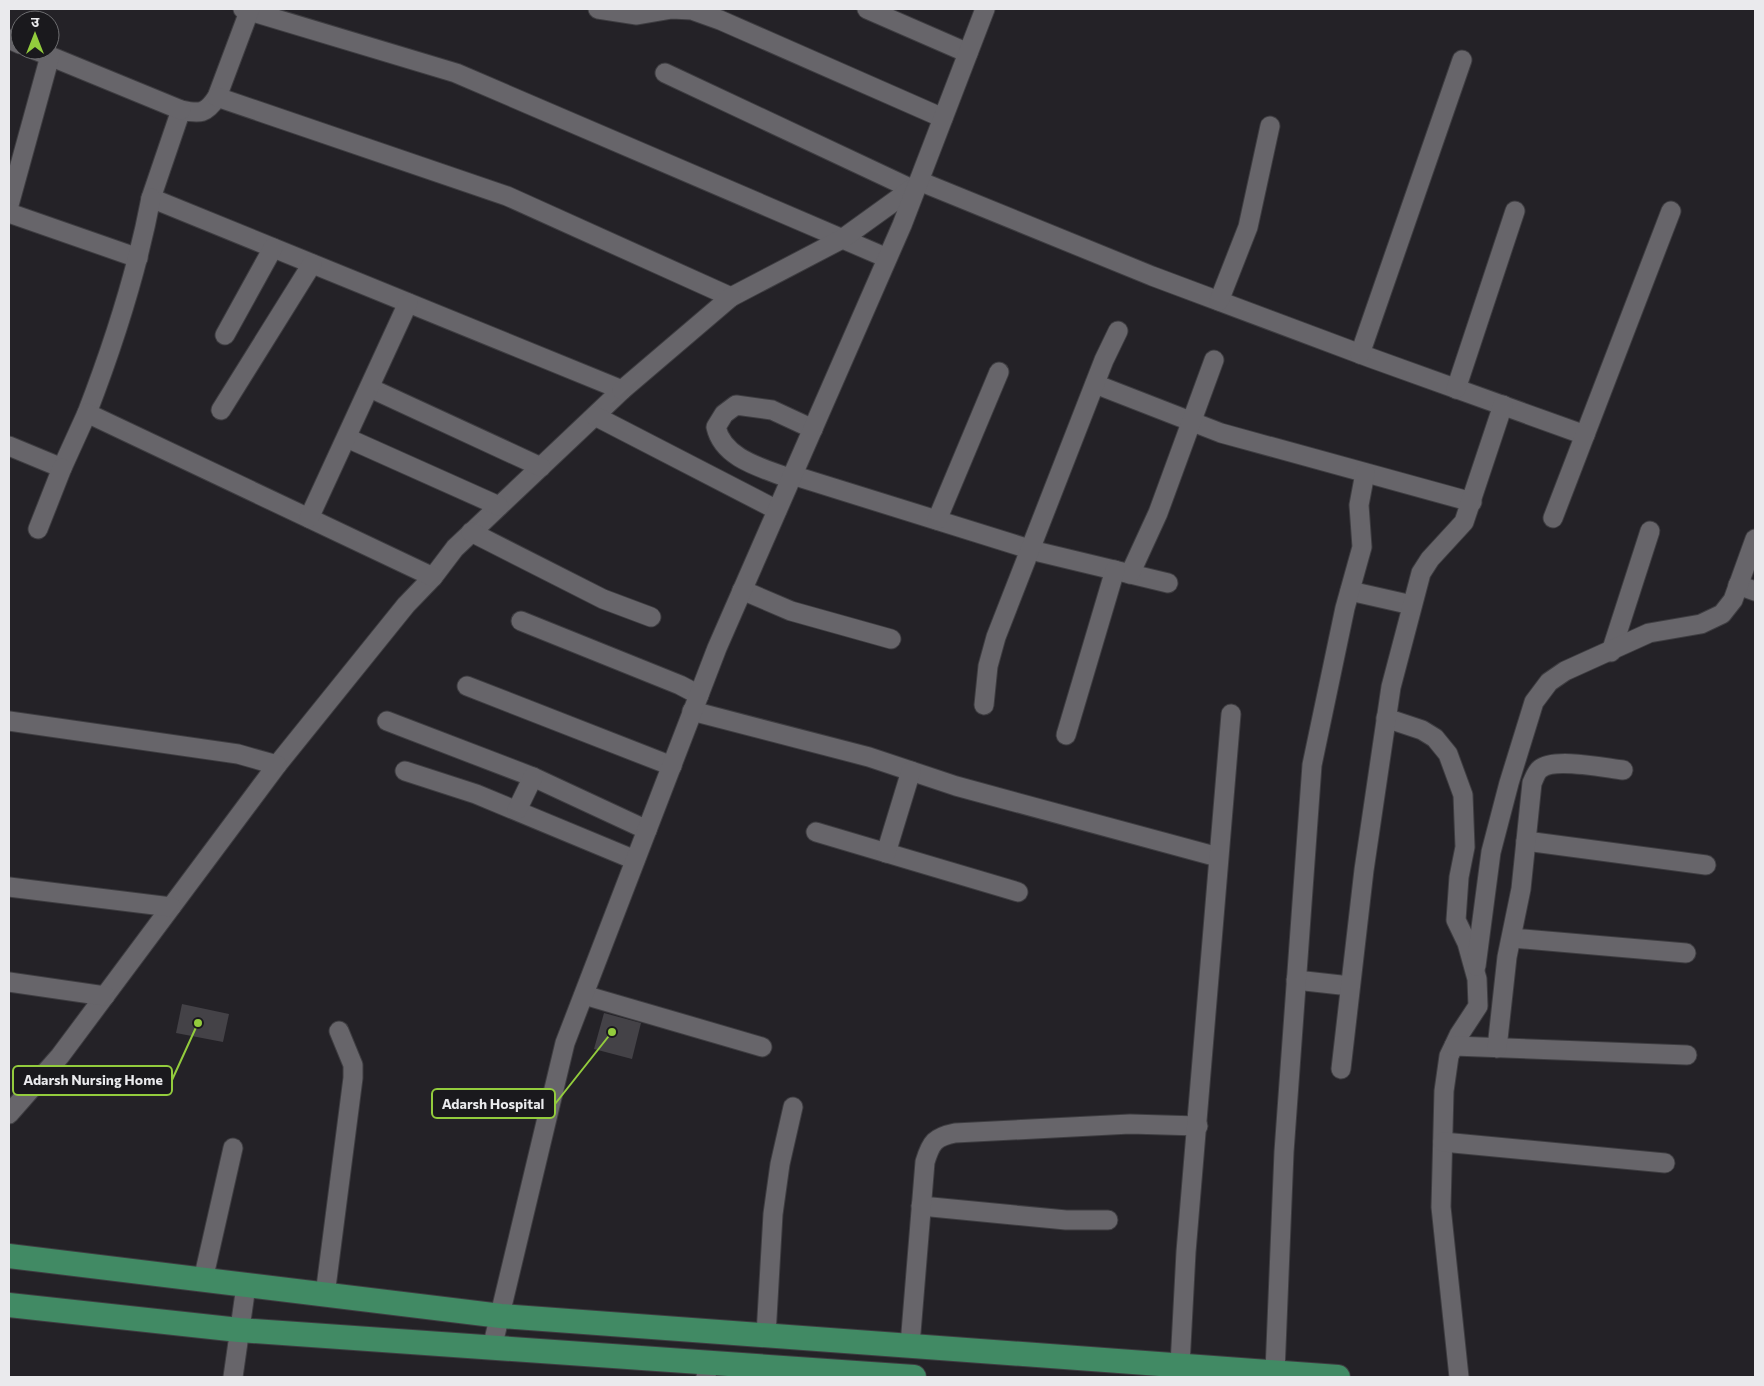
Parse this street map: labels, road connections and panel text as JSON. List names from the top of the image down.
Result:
{
  "places": ["Adarsh Nursing Home", "Adarsh Hospital"],
  "north": "top"
}
